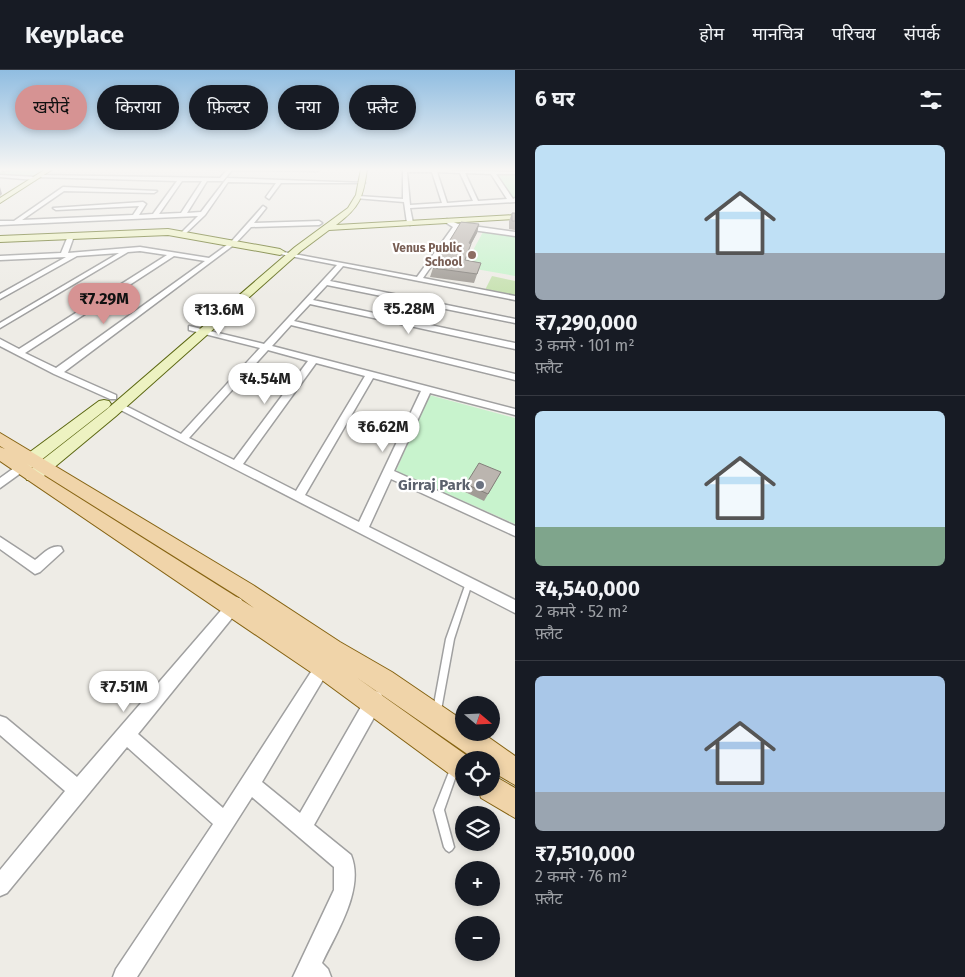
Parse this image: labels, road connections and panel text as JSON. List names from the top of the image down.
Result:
{
  "places": ["Venus Public School", "Girraj Park"],
  "north": "right",
  "page": {
    "header": "Keyplace",
    "nav": [
      "होम",
      "मानचित्र",
      "परिचय",
      "संपर्क"
    ],
    "heading": "6 घर",
    "chip": [
      "खरीदें",
      "किराया",
      "फ़िल्टर",
      "नया",
      "फ़्लैट"
    ],
    "list": [
      {
        "name": "₹7,290,000",
        "note": "3 कमरे · 101 m² · फ़्लैट"
      },
      {
        "name": "₹4,540,000",
        "note": "2 कमरे · 52 m² · फ़्लैट"
      },
      {
        "name": "₹7,510,000",
        "note": "2 कमरे · 76 m² · फ़्लैट"
      }
    ],
    "price": [
      "₹7.29M",
      "₹5.28M",
      "₹13.6M",
      "₹4.54M",
      "₹6.62M",
      "₹7.51M"
    ],
    "map_buttons": ["+", "−"]
  }
}
